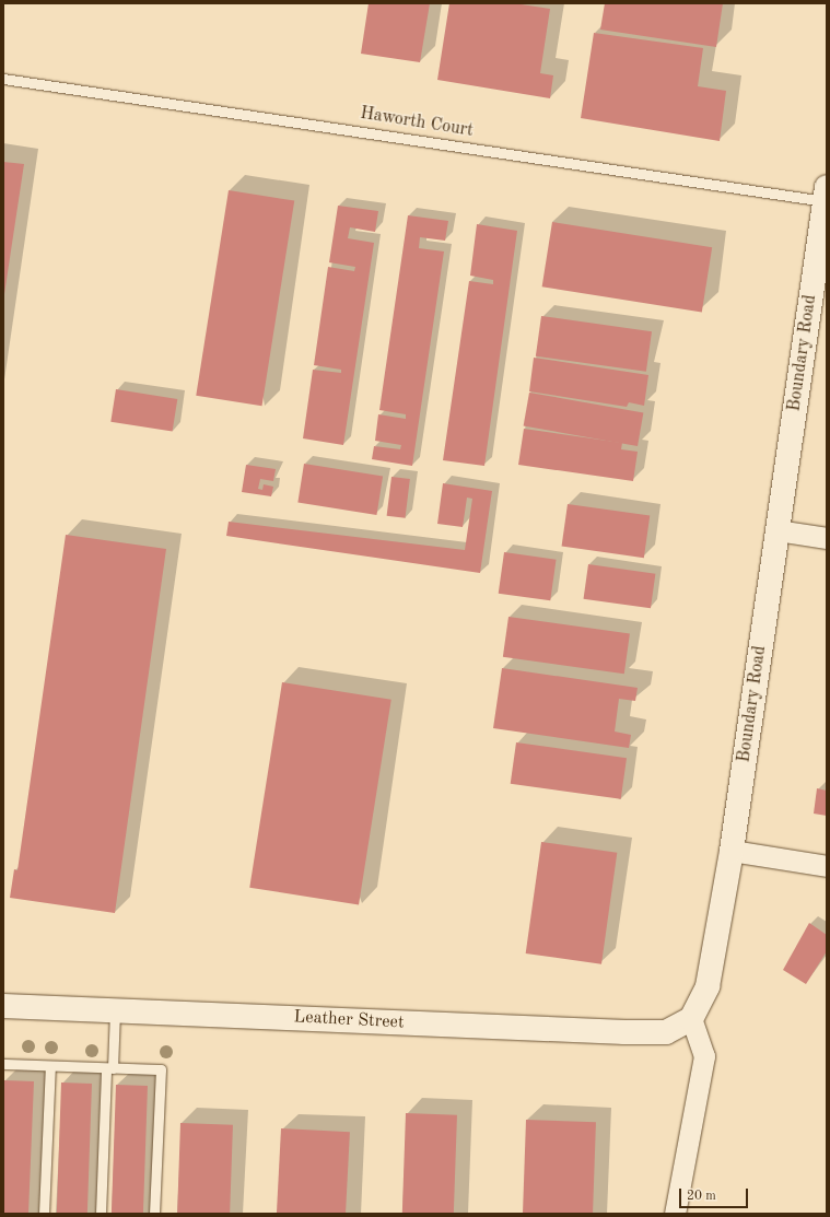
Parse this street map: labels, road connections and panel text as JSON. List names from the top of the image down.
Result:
{
  "streets": {
    "street": ["Boundary Road", "Leather Street"],
    "lane": ["Haworth Court"]
  },
  "crossings": [
    ["Haworth Court", "Boundary Road"],
    ["Boundary Road", "Leather Street"]
  ],
  "scale_bar": "20 m"
}
